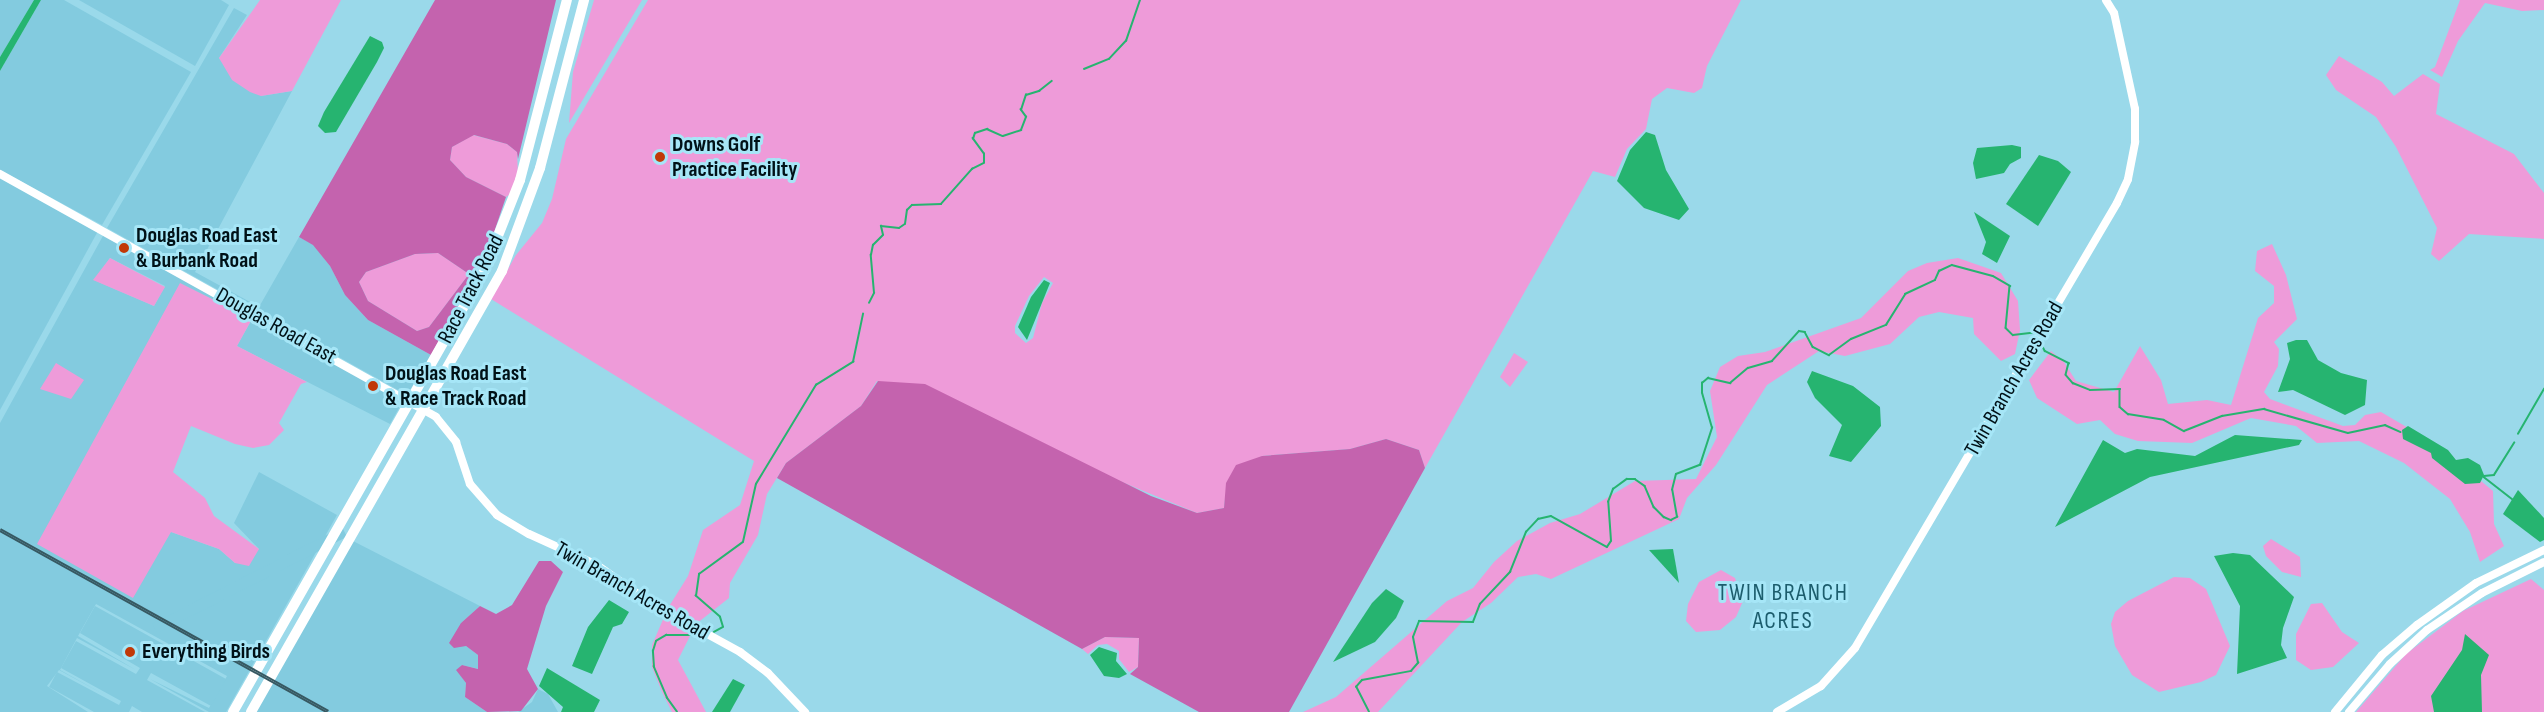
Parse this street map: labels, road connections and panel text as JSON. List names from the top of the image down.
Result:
{
  "streets": {
    "main road": ["Race Track Road"],
    "street": ["Douglas Road East", "Twin Branch Acres Road"]
  },
  "crossings": [
    ["Race Track Road", "Douglas Road East"],
    ["Race Track Road", "Twin Branch Acres Road"],
    ["Douglas Road East", "Twin Branch Acres Road"]
  ],
  "districts": ["TWIN BRANCH ACRES"],
  "places": [
    "Downs Golf Practice Facility",
    "Douglas Road East & Burbank Road",
    "Douglas Road East & Race Track Road",
    "Everything Birds"
  ]
}
